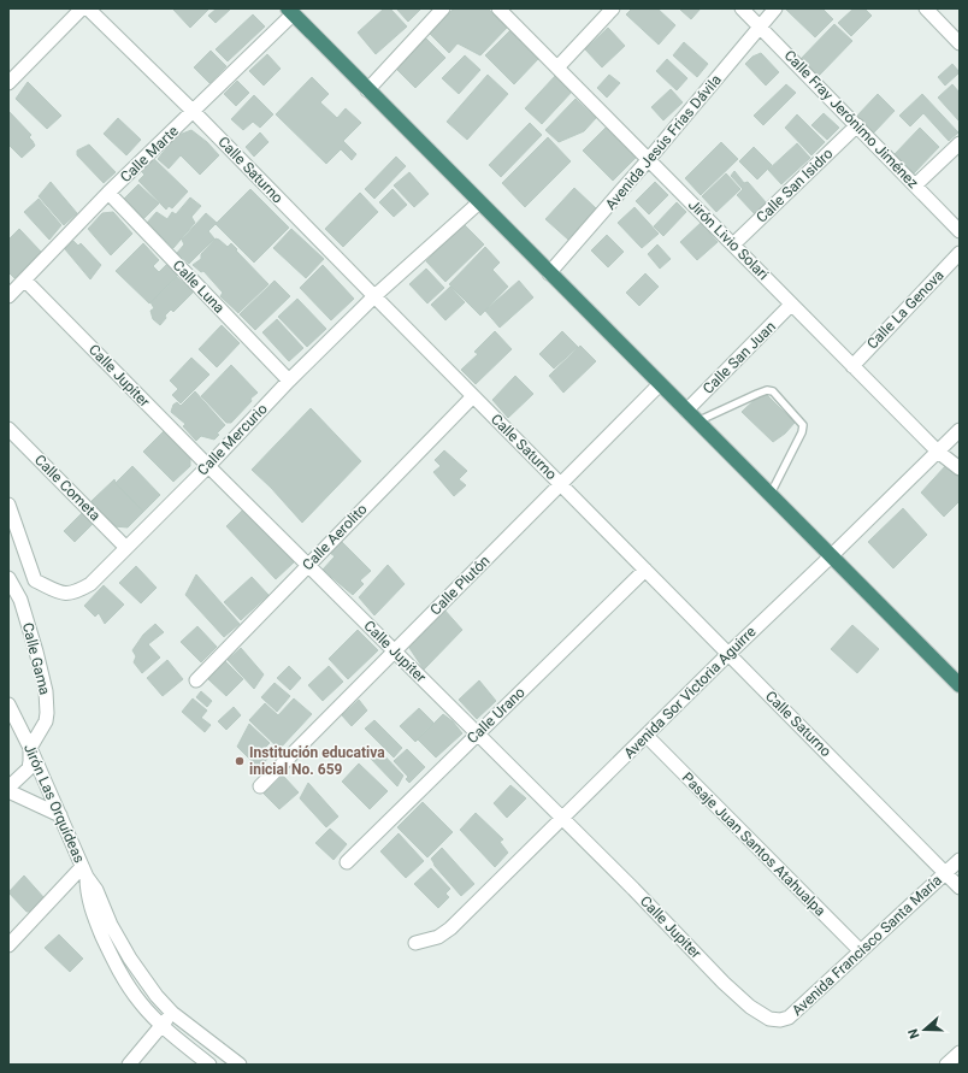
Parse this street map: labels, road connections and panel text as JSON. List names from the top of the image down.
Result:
{
  "streets": {
    "street": [
      "Calle Fray Jerónimo Jiménez",
      "Avenida Jesús Frias Dávila",
      "Calle Marte",
      "Calle Saturno",
      "Calle San Isidro",
      "Jirón Livio Solari",
      "Calle Luna",
      "Calle La Genova",
      "Calle San Juan",
      "Calle Jupiter",
      "Calle Mercurio",
      "Calle Cometa",
      "Calle Aerolito",
      "Calle Plutón",
      "Calle Gama",
      "Avenida Sor Victoria Aguirre",
      "Calle Urano",
      "Jirón Las Orquídeas",
      "Pasaje Juan Santos Atahualpa",
      "Avenida Francisco Santa María"
    ]
  },
  "crossings": [
    ["Calle Fray Jerónimo Jiménez", "Avenida Jesús Frias Dávila"],
    ["Calle Fray Jerónimo Jiménez", "Calle San Isidro"],
    ["Avenida Jesús Frias Dávila", "Jirón Livio Solari"],
    ["Calle Marte", "Calle Saturno"],
    ["Calle Marte", "Calle Luna"],
    ["Calle Marte", "Calle Jupiter"],
    ["Calle Saturno", "Calle Mercurio"],
    ["Calle Saturno", "Calle Aerolito"],
    ["Calle Saturno", "Calle Plutón"],
    ["Calle Saturno", "Avenida Sor Victoria Aguirre"],
    ["Calle Saturno", "Calle Urano"],
    ["Calle Saturno", "Avenida Francisco Santa María"],
    ["Calle San Isidro", "Jirón Livio Solari"],
    ["Jirón Livio Solari", "Calle La Genova"],
    ["Jirón Livio Solari", "Calle San Juan"],
    ["Jirón Livio Solari", "Avenida Sor Victoria Aguirre"],
    ["Calle Luna", "Calle Mercurio"],
    ["Calle Jupiter", "Calle Mercurio"],
    ["Calle Jupiter", "Calle Aerolito"],
    ["Calle Jupiter", "Calle Plutón"],
    ["Calle Jupiter", "Avenida Sor Victoria Aguirre"],
    ["Calle Jupiter", "Calle Urano"],
    ["Calle Jupiter", "Avenida Francisco Santa María"],
    ["Calle Mercurio", "Calle Cometa"],
    ["Calle Gama", "Jirón Las Orquídeas"],
    ["Avenida Sor Victoria Aguirre", "Pasaje Juan Santos Atahualpa"],
    ["Pasaje Juan Santos Atahualpa", "Avenida Francisco Santa María"]
  ],
  "places": ["Institución educativa inicial No. 659"],
  "north": "left"
}
